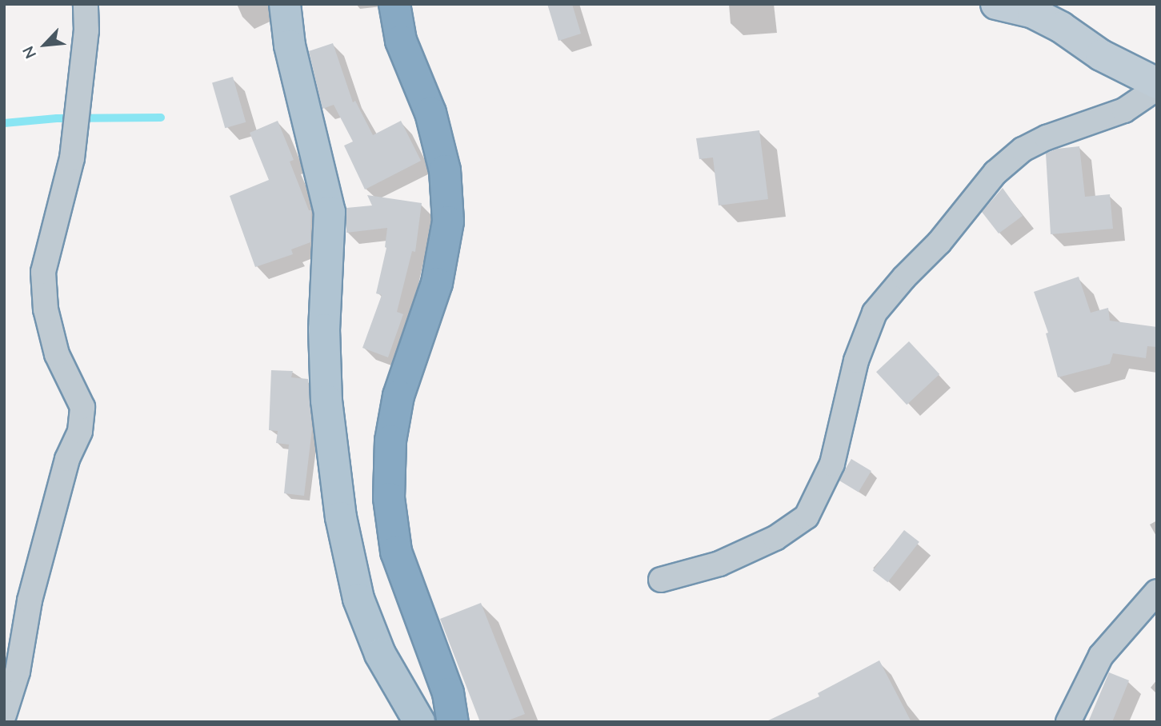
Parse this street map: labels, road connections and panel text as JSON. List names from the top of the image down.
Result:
{
  "north": "bottom left"
}
